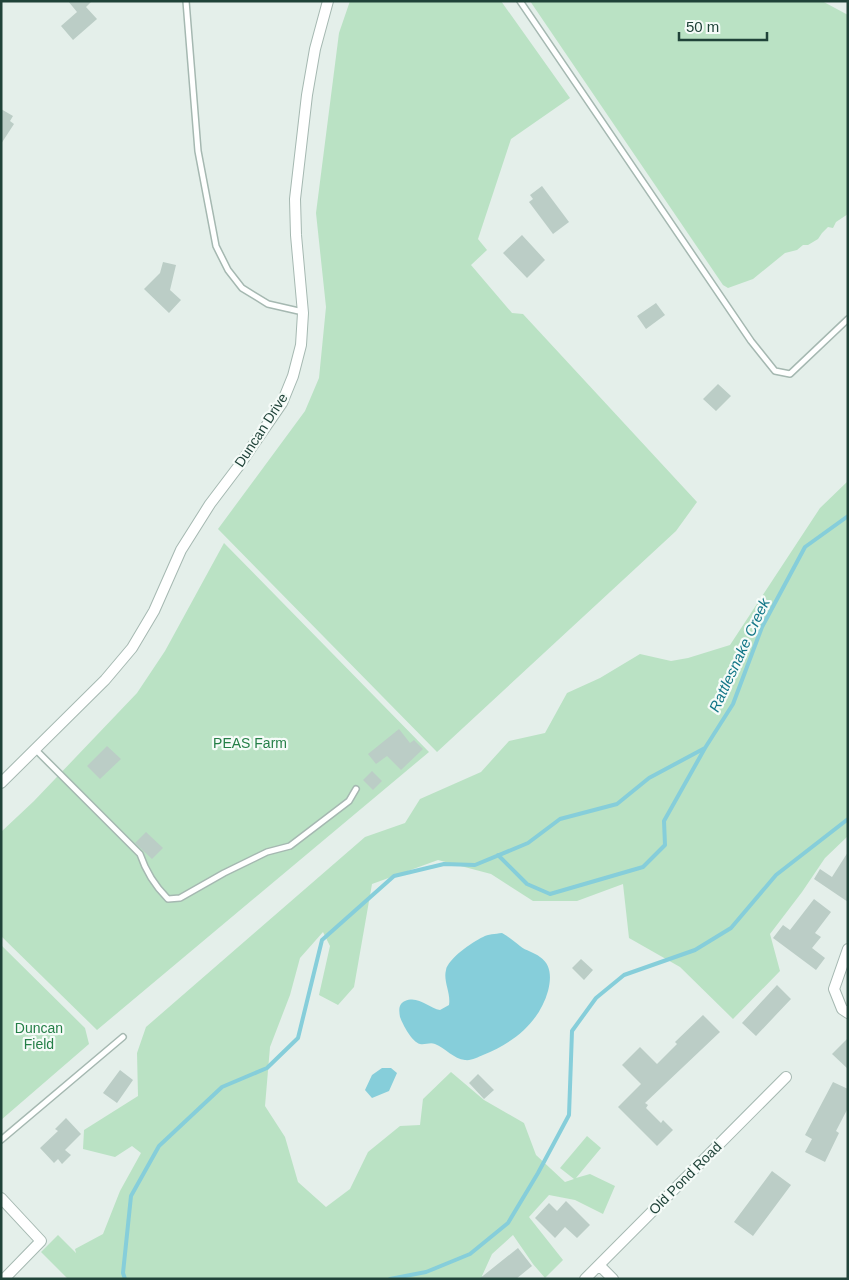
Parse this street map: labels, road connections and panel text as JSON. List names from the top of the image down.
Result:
{
  "streets": {
    "street": ["Duncan Drive", "Old Pond Road"]
  },
  "water": ["Rattlesnake Creek"],
  "parks": ["PEAS Farm", "Duncan Field"],
  "scale_bar": "50 m"
}
